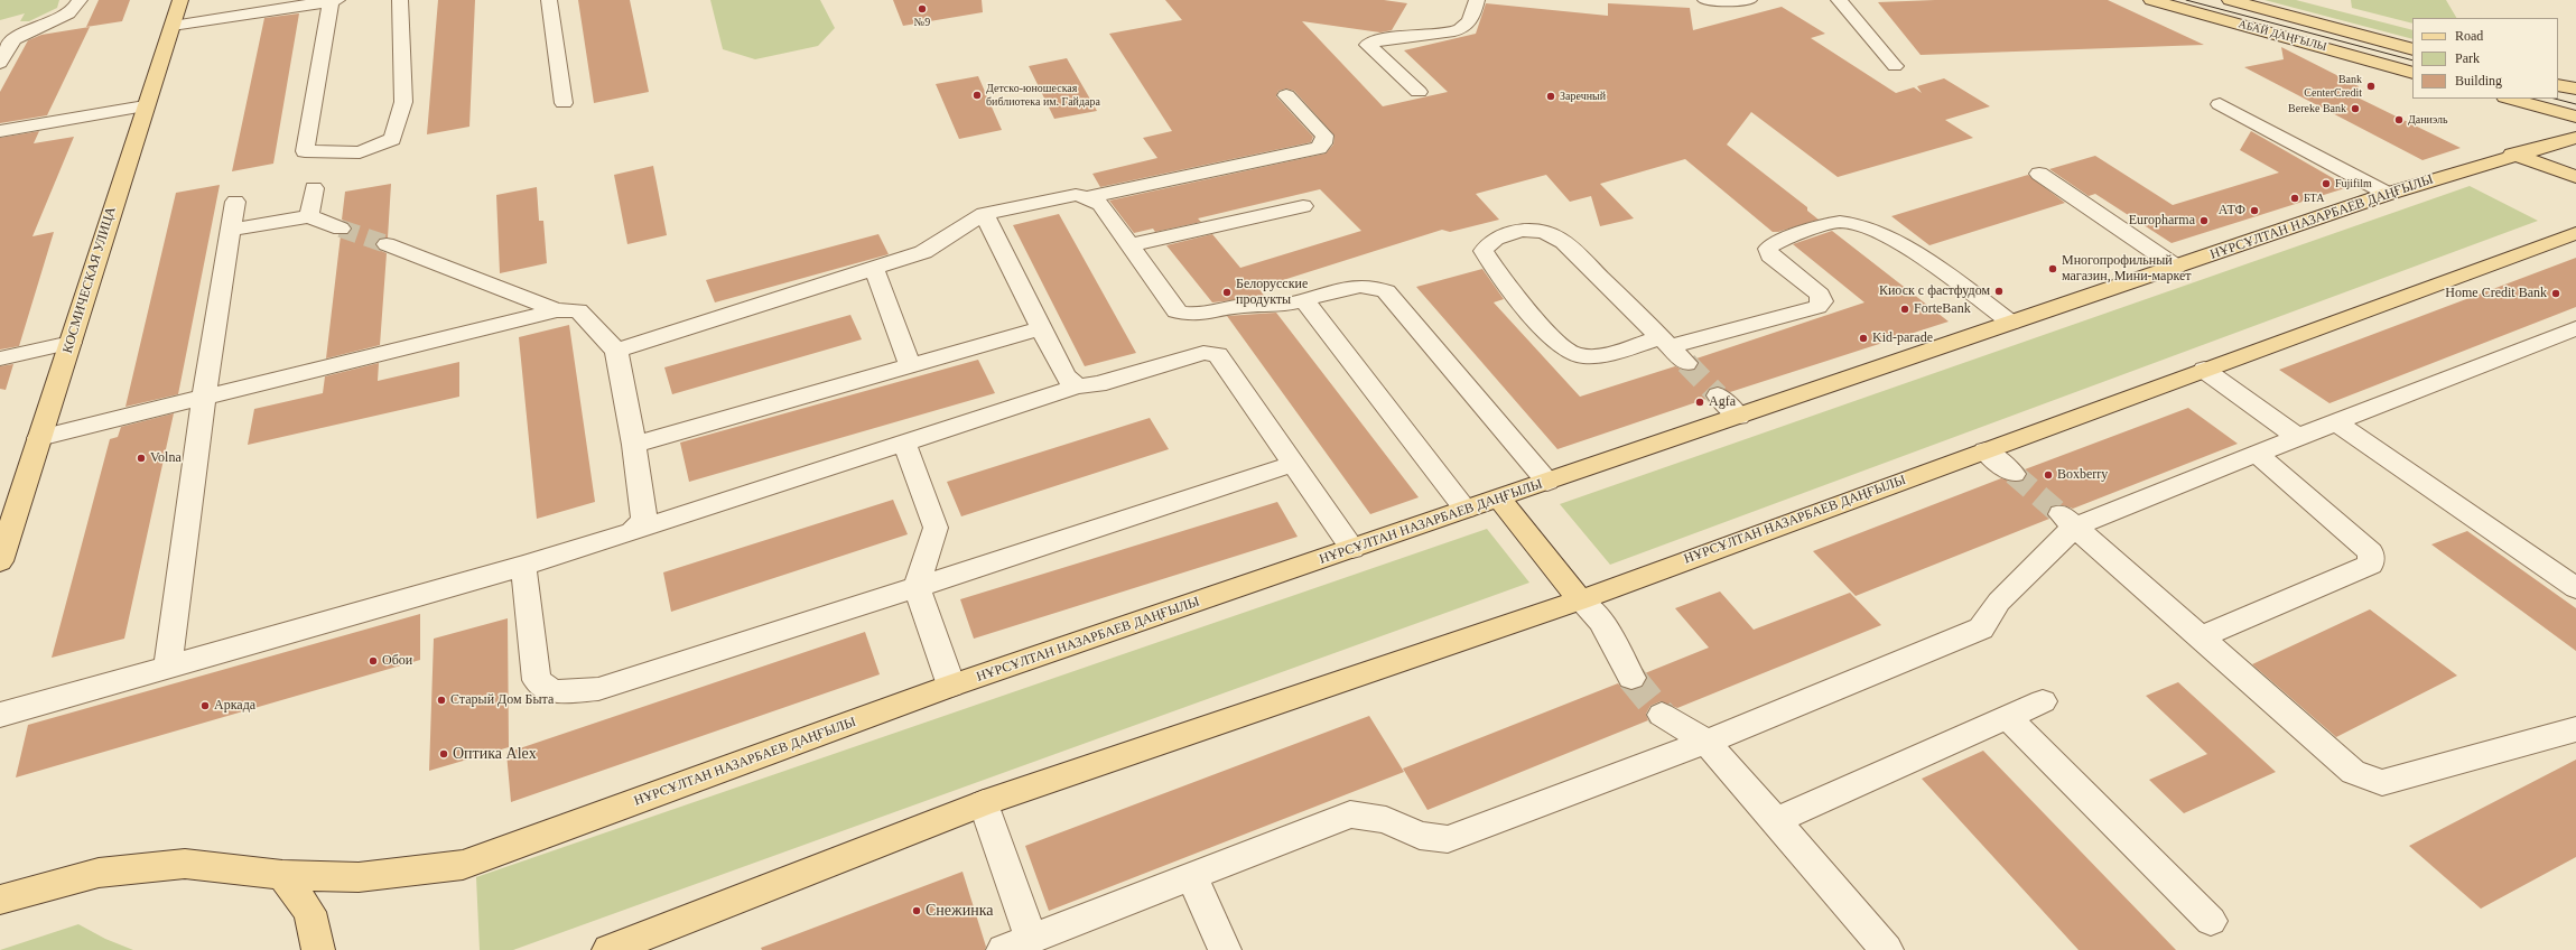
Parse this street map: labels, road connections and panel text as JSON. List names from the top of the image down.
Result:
{
  "streets": {
    "main road": ["АБАЙ ДАҢҒЫЛЫ", "НҰРСҰЛТАН НАЗАРБАЕВ ДАҢҒЫЛЫ", "КОСМИЧЕСКАЯ УЛИЦА"]
  },
  "places": [
    "№9",
    "Bank CenterCredit",
    "Детско-юношеская библиотека им. Гайдара",
    "Заречный",
    "Bereke Bank",
    "Даниэль",
    "Fujifilm",
    "БТА",
    "АТФ",
    "Europharma",
    "Многопрофильный магазин, Мини-маркет",
    "Киоск с фастфудом",
    "Белорусские продукты",
    "Home Credit Bank",
    "ForteBank",
    "Kid-parade",
    "Agfa",
    "Volna",
    "Boxberry",
    "Обои",
    "Старый Дом Быта",
    "Аркада",
    "Оптика Alex",
    "Снежинка"
  ],
  "legend": ["Road", "Park", "Building"]
}
